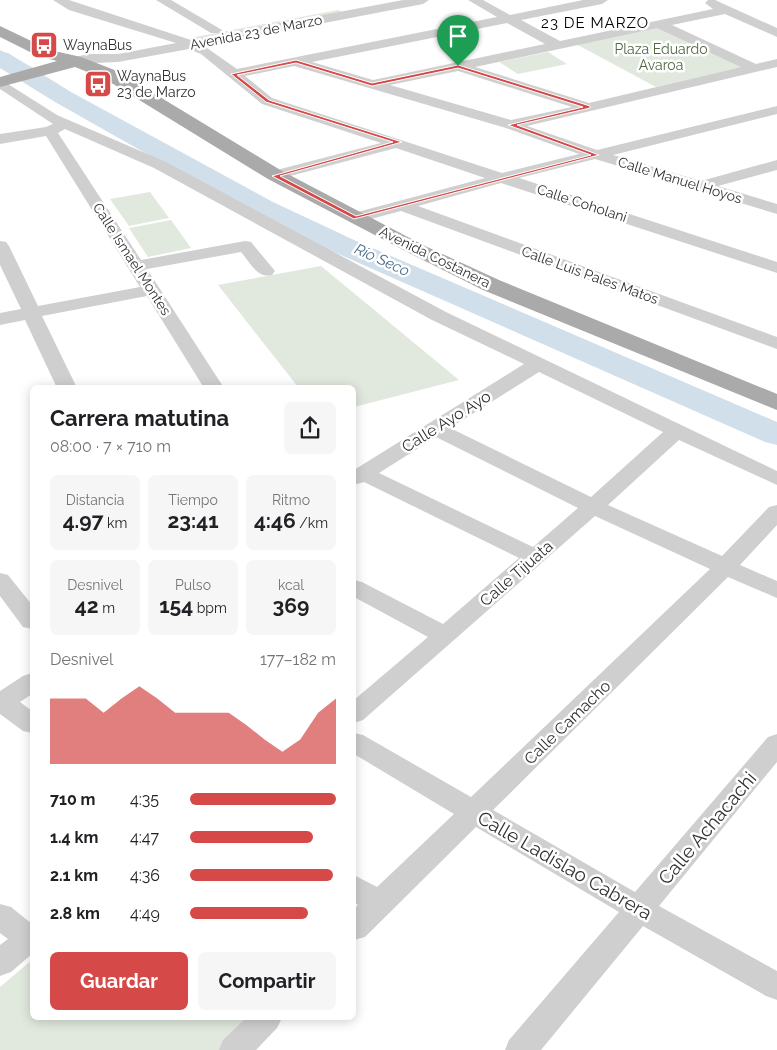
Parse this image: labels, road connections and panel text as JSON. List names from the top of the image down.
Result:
{
  "streets": {
    "main road": ["Avenida Costanera"],
    "street": [
      "Avenida 23 de Marzo",
      "Calle Manuel Hoyos",
      "Calle Coholani",
      "Calle Ismael Montes",
      "Calle Luis Pales Matos",
      "Calle Ayo Ayo",
      "Calle Tijuata",
      "Calle Camacho",
      "Calle Achacachi",
      "Calle Ladislao Cabrera"
    ]
  },
  "crossings": [
    ["Avenida 23 de Marzo", "Calle Coholani"],
    ["Avenida 23 de Marzo", "Avenida Costanera"],
    ["Calle Camacho", "Calle Ladislao Cabrera"],
    ["Calle Achacachi", "Calle Ladislao Cabrera"]
  ],
  "districts": ["23 DE MARZO"],
  "water": ["Río Seco"],
  "parks": ["Plaza Eduardo Avaroa"],
  "places": {
    "bus stop": ["WaynaBus", "WaynaBus 23 de Marzo"]
  },
  "page": {
    "heading": ["Carrera matutina", "08:00 · 7 × 710 m"],
    "stats": [
      ["Distancia", "4.97 km"],
      ["Tiempo", "23:41"],
      ["Ritmo", "4:46 /km"],
      ["Desnivel", "42 m"],
      ["Pulso", "154 bpm"],
      ["kcal", "369"]
    ],
    "chart": ["Desnivel", "177–182 m"],
    "list": [
      {
        "name": "710 m",
        "note": "4:35"
      },
      {
        "name": "1.4 km",
        "note": "4:47"
      },
      {
        "name": "2.1 km",
        "note": "4:36"
      },
      {
        "name": "2.8 km",
        "note": "4:49"
      }
    ],
    "buttons": ["Guardar", "Compartir"]
  }
}
